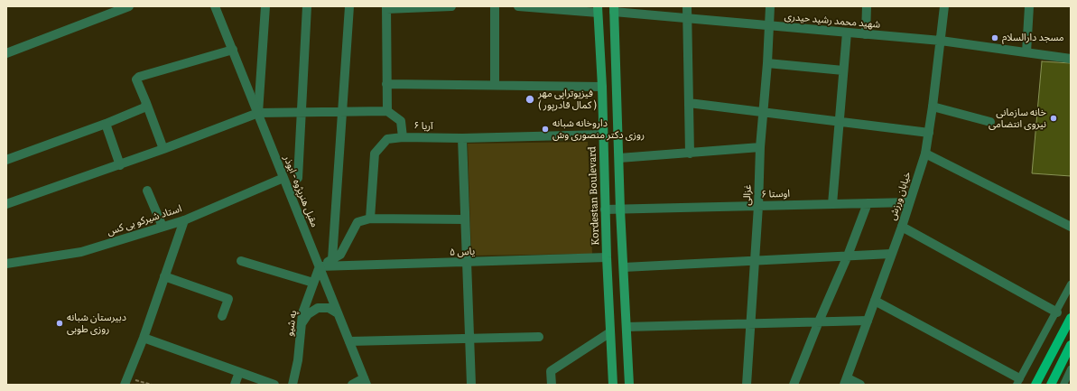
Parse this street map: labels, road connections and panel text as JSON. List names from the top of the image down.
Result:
{
  "streets": {
    "main road": ["Kordestan Boulevard"],
    "street": [
      "شهید محمد رشید حیدری",
      "آریا ۶",
      "مقبل هنرپژوه - ابوذر",
      "اوستا ۶",
      "غزالی",
      "خیابان ورزش",
      "استاد شیرکو بی کس",
      "یاس ۵",
      "په شیو"
    ]
  },
  "crossings": [
    ["شهید محمد رشید حیدری", "غزالی"],
    ["شهید محمد رشید حیدری", "خیابان ورزش"],
    ["آریا ۶", "Kordestan Boulevard"],
    ["مقبل هنرپژوه - ابوذر", "استاد شیرکو بی کس"],
    ["مقبل هنرپژوه - ابوذر", "یاس ۵"],
    ["مقبل هنرپژوه - ابوذر", "په شیو"],
    ["اوستا ۶", "غزالی"],
    ["اوستا ۶", "Kordestan Boulevard"],
    ["اوستا ۶", "خیابان ورزش"],
    ["Kordestan Boulevard", "یاس ۵"],
    ["یاس ۵", "په شیو"]
  ],
  "places": [
    "مسجد دارالسلام",
    "فیزیوتراپی مهر ( کمال قادرپور )",
    "خانه سازمانی نیروی انتضامی",
    "داروخانه شبانه روزی دکتر منصوری وش",
    "دبیرستان شبانه روزی طوبی"
  ]
}
